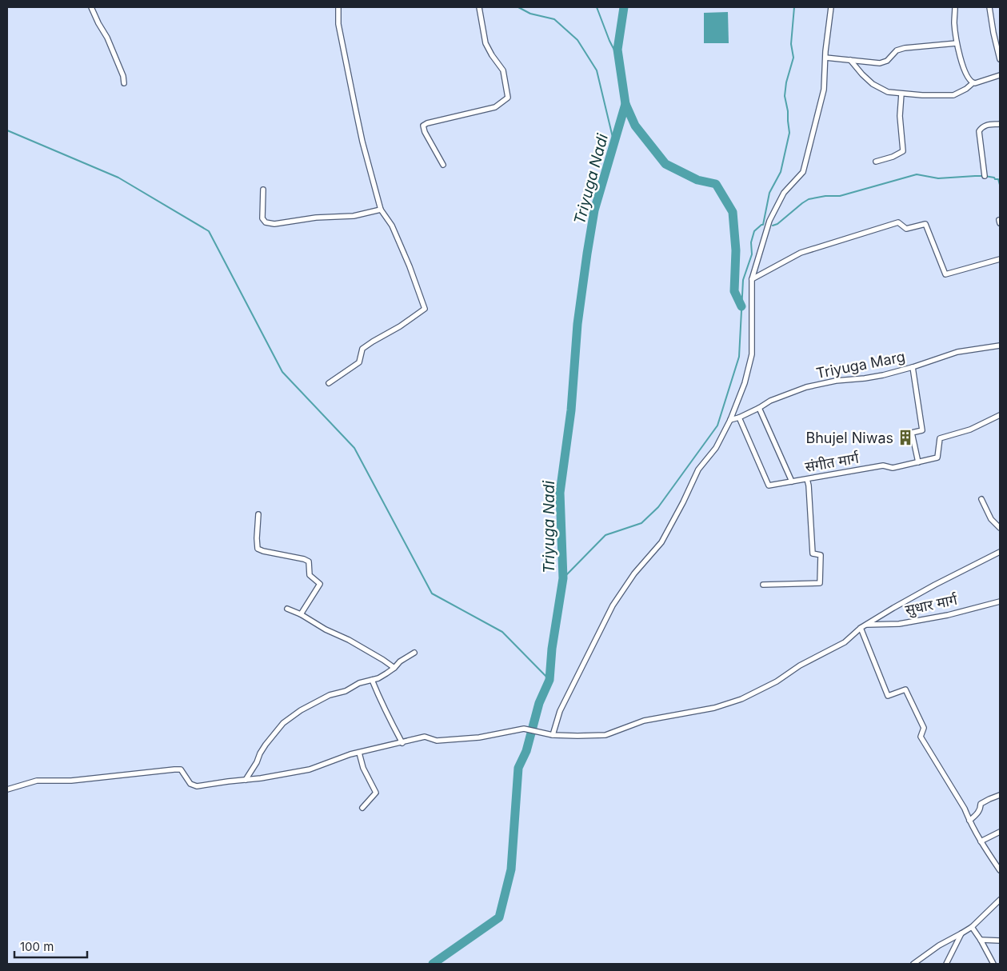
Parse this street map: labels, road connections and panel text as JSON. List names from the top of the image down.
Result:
{
  "streets": {
    "street": ["Triyuga Marg", "संगीत मार्ग", "सुधार मार्ग"]
  },
  "crossings": [
    ["Triyuga Marg", "संगीत मार्ग"]
  ],
  "water": ["Triyuga Nadi"],
  "places": {
    "building": ["Bhujel Niwas"]
  },
  "scale_bar": "100 m"
}
